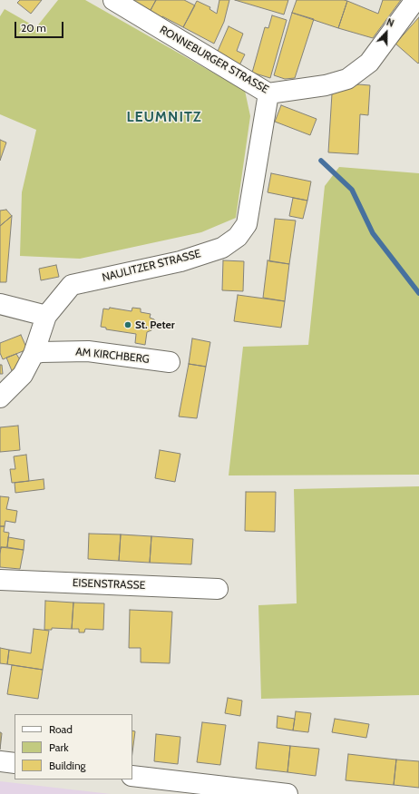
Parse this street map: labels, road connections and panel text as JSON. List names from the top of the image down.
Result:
{
  "streets": {
    "street": [
      "RONNEBURGER STRASSE",
      "NAULITZER STRASSE",
      "AM KIRCHBERG",
      "EISENSTRASSE"
    ]
  },
  "crossings": [
    ["RONNEBURGER STRASSE", "NAULITZER STRASSE"],
    ["NAULITZER STRASSE", "AM KIRCHBERG"]
  ],
  "districts": ["LEUMNITZ"],
  "places": ["St. Peter"],
  "legend": ["Road", "Park", "Building"],
  "scale_bar": "20 m",
  "north": "top"
}
